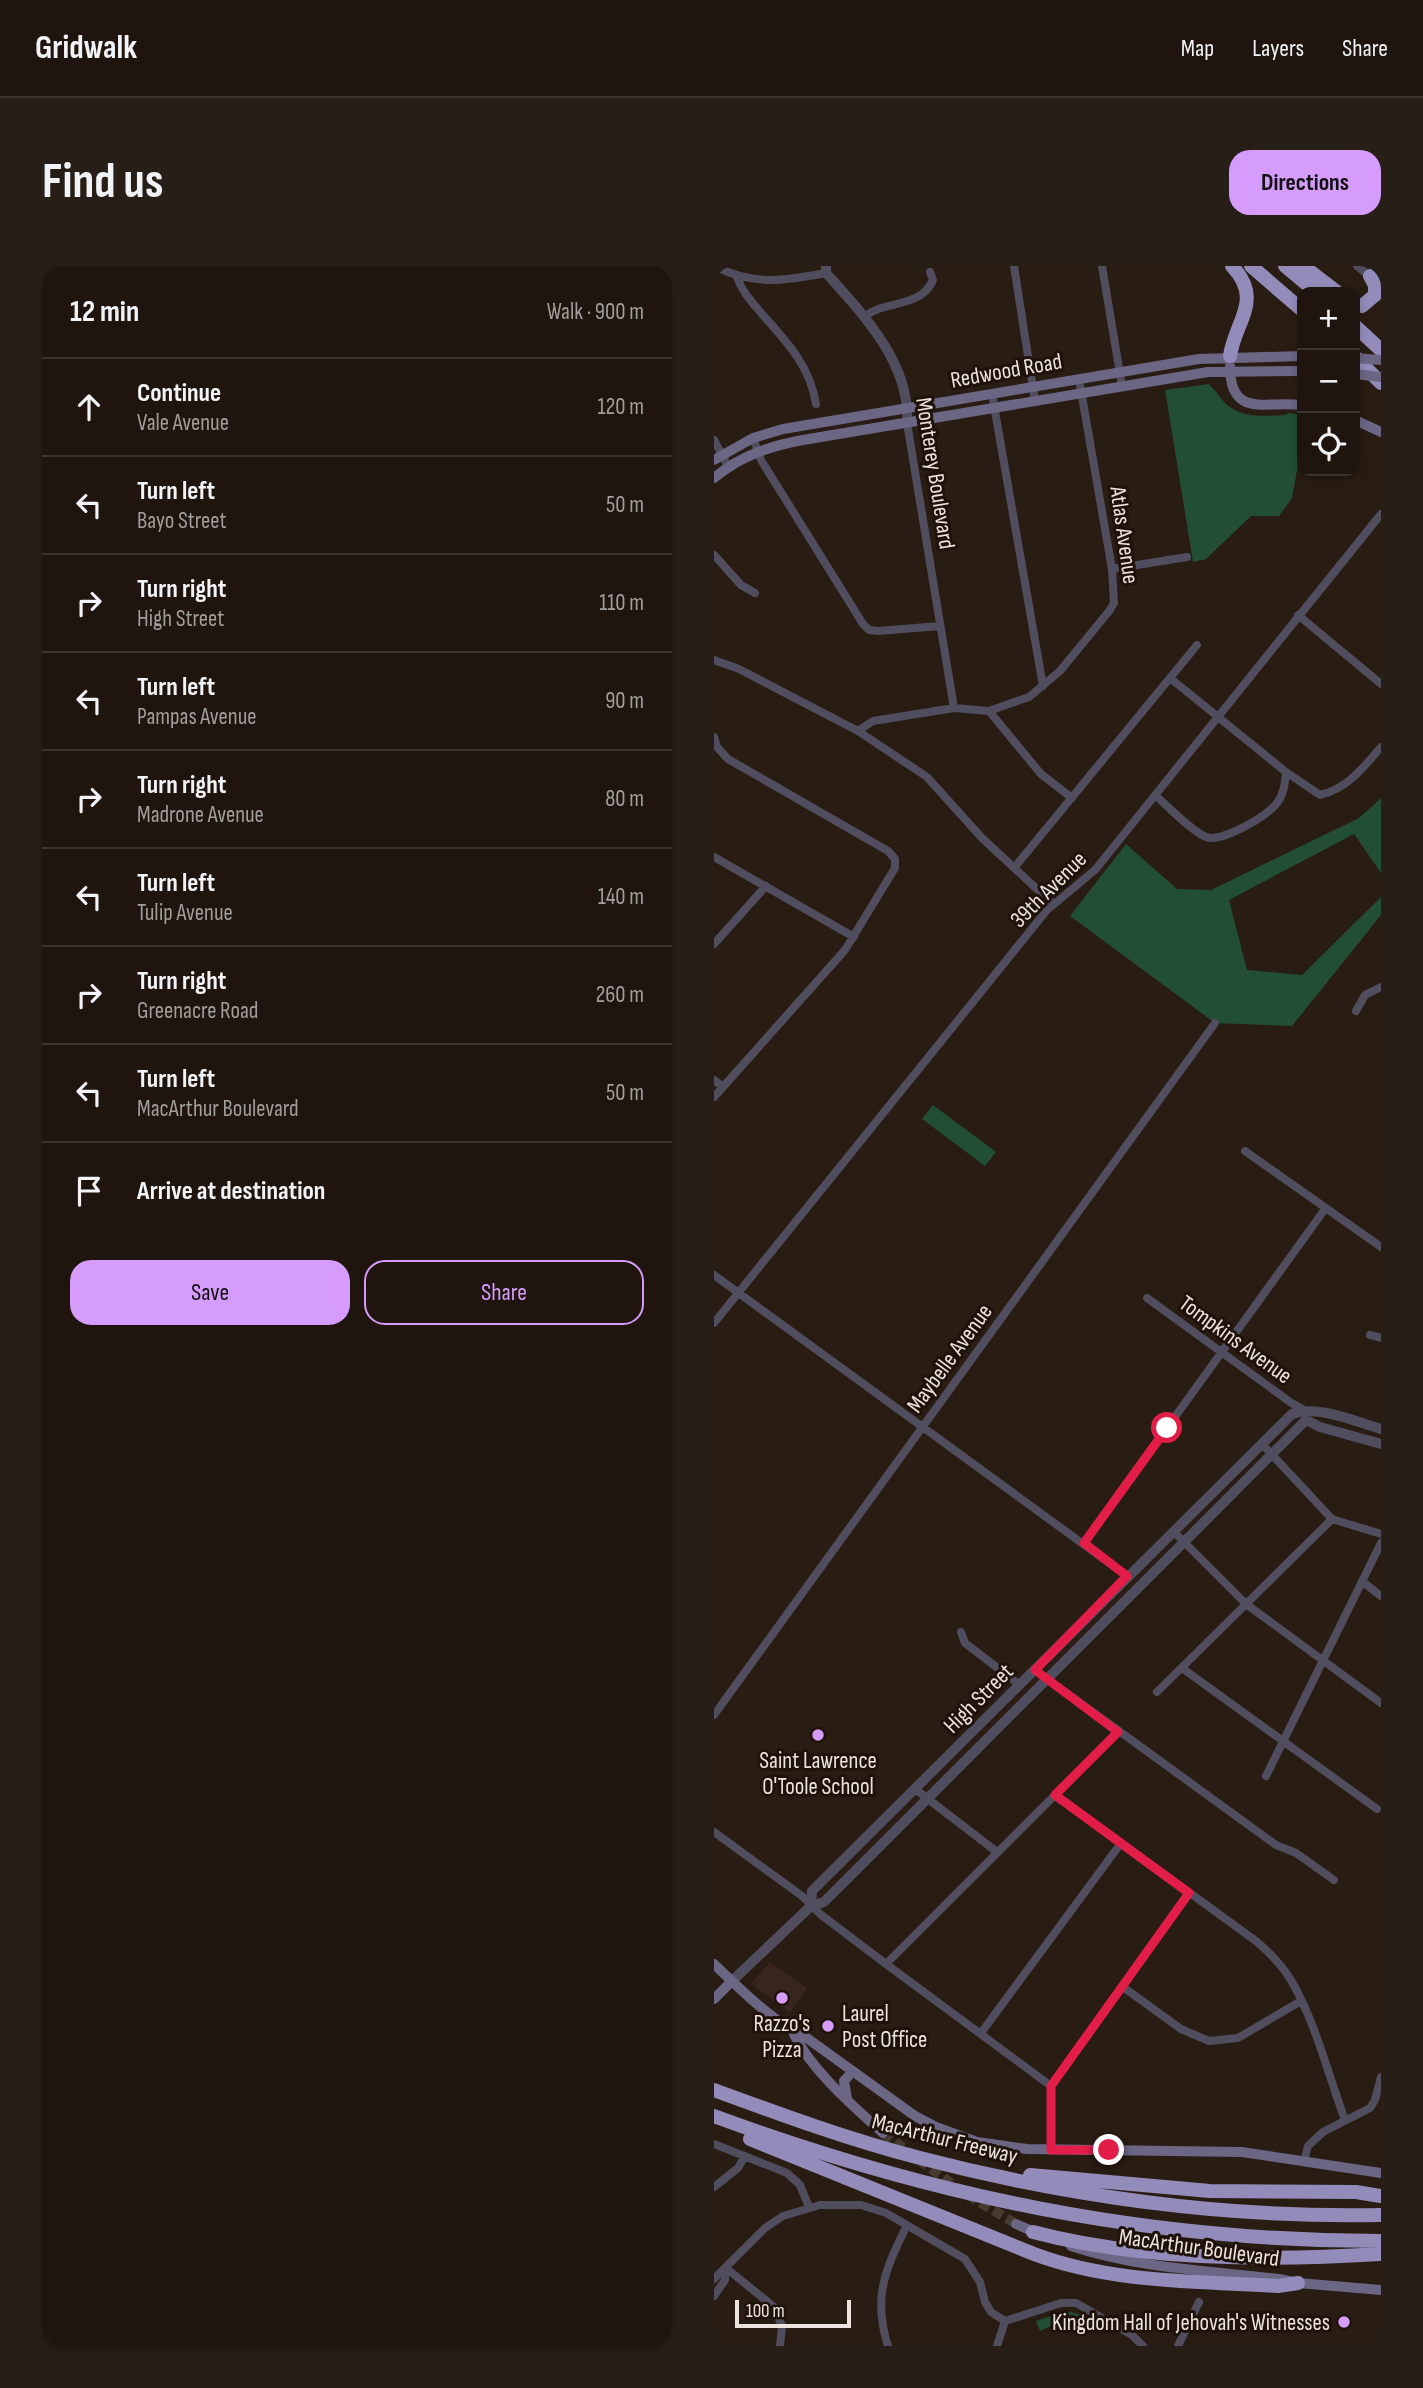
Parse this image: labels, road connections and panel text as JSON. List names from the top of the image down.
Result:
{
  "streets": {
    "highway": ["MacArthur Freeway"],
    "main road": ["Redwood Road", "High Street", "MacArthur Boulevard"],
    "street": [
      "Monterey Boulevard",
      "Atlas Avenue",
      "39th Avenue",
      "Tompkins Avenue",
      "Maybelle Avenue"
    ]
  },
  "crossings": [
    ["Redwood Road", "Monterey Boulevard"],
    ["Redwood Road", "Atlas Avenue"],
    ["Monterey Boulevard", "Atlas Avenue"],
    ["Tompkins Avenue", "High Street"]
  ],
  "places": [
    "Saint Lawrence O'Toole School",
    "Razzo's Pizza",
    "Laurel Post Office",
    "Kingdom Hall of Jehovah's Witnesses"
  ],
  "scale_bar": "100 m",
  "page": {
    "header": "Gridwalk",
    "nav": ["Map", "Layers", "Share"],
    "buttons": [
      "Directions",
      ["Save", "Share"]
    ],
    "title": "Find us",
    "heading": ["12 min", "Walk · 900 m"],
    "map_buttons": ["+", "−"],
    "list": [
      ["Continue", "Vale Avenue", "120 m"],
      ["Turn left", "Bayo Street", "50 m"],
      ["Turn right", "High Street", "110 m"],
      ["Turn left", "Pampas Avenue", "90 m"],
      ["Turn right", "Madrone Avenue", "80 m"],
      ["Turn left", "Tulip Avenue", "140 m"],
      ["Turn right", "Greenacre Road", "260 m"],
      ["Turn left", "MacArthur Boulevard", "50 m"],
      "Arrive at destination"
    ],
    "scale": "100 m"
  }
}
